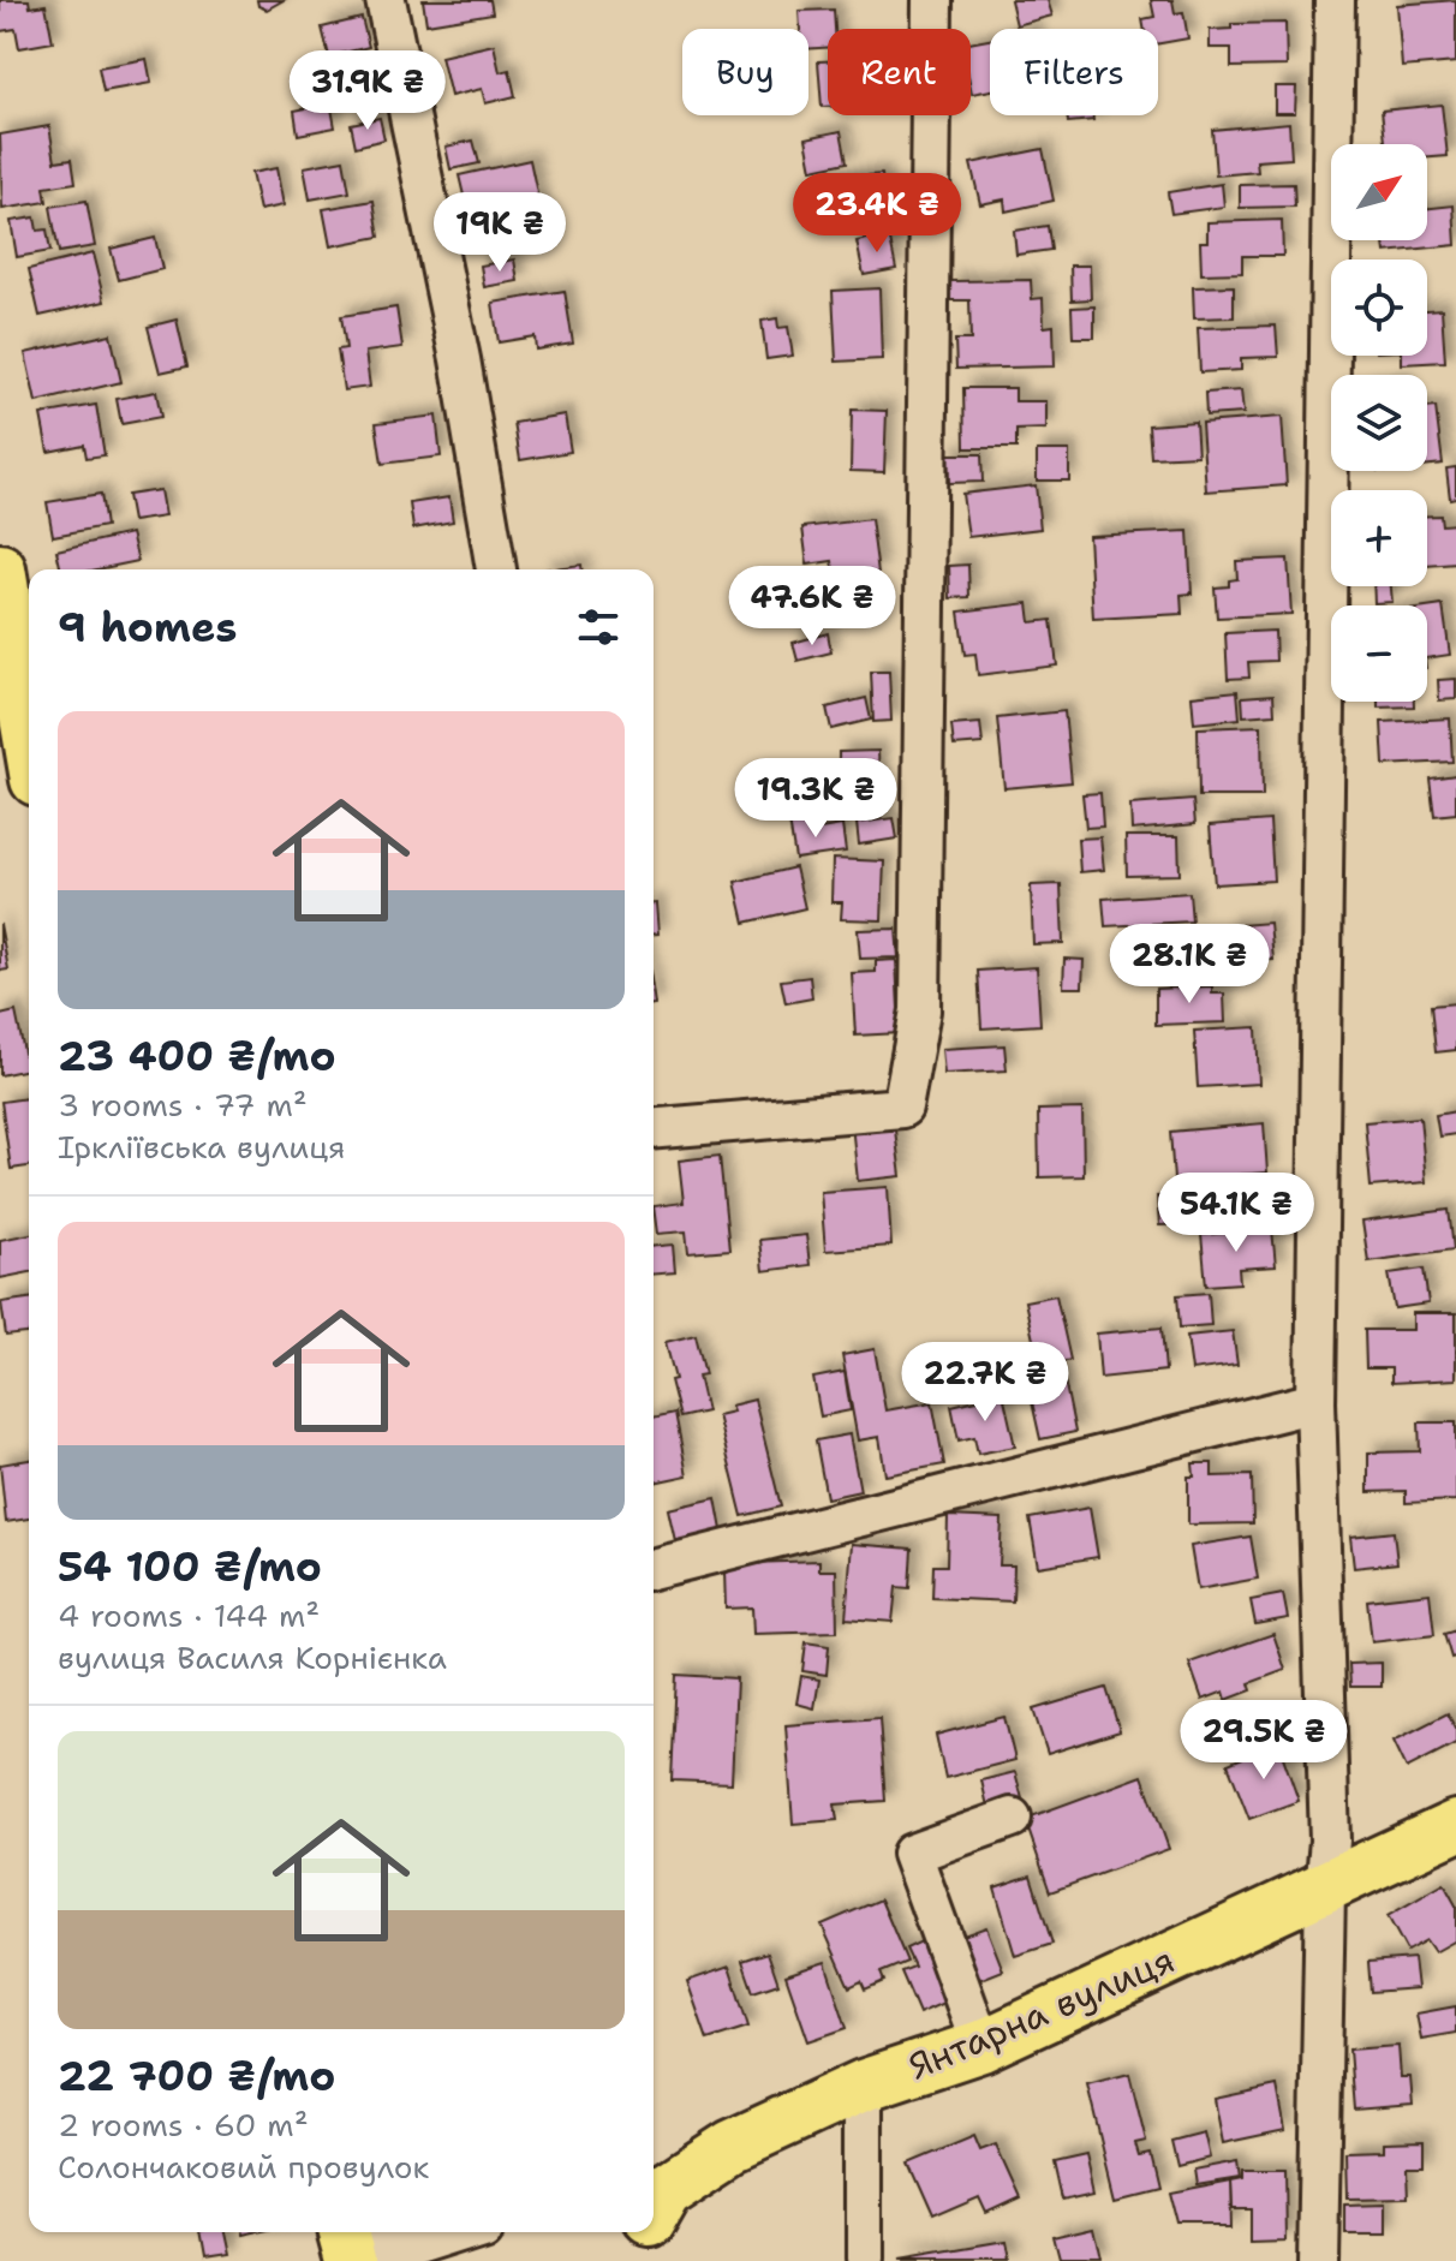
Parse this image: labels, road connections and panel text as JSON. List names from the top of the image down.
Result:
{
  "streets": {
    "main road": ["Янтарна вулиця"]
  },
  "north": "top right",
  "page": {
    "chip": ["Buy", "Rent", "Filters"],
    "price": [
      "31.9K ₴",
      "23.4K ₴",
      "19K ₴",
      "47.6K ₴",
      "19.3K ₴",
      "28.1K ₴",
      "54.1K ₴",
      "22.7K ₴",
      "29.5K ₴"
    ],
    "map_buttons": ["+", "−"],
    "heading": "9 homes",
    "list": [
      {
        "name": "23 400 ₴/mo",
        "note": "3 rooms · 77 m² · Іркліївська вулиця"
      },
      {
        "name": "54 100 ₴/mo",
        "note": "4 rooms · 144 m² · вулиця Василя Корнієнка"
      },
      {
        "name": "22 700 ₴/mo",
        "note": "2 rooms · 60 m² · Солончаковий провулок"
      }
    ]
  }
}
